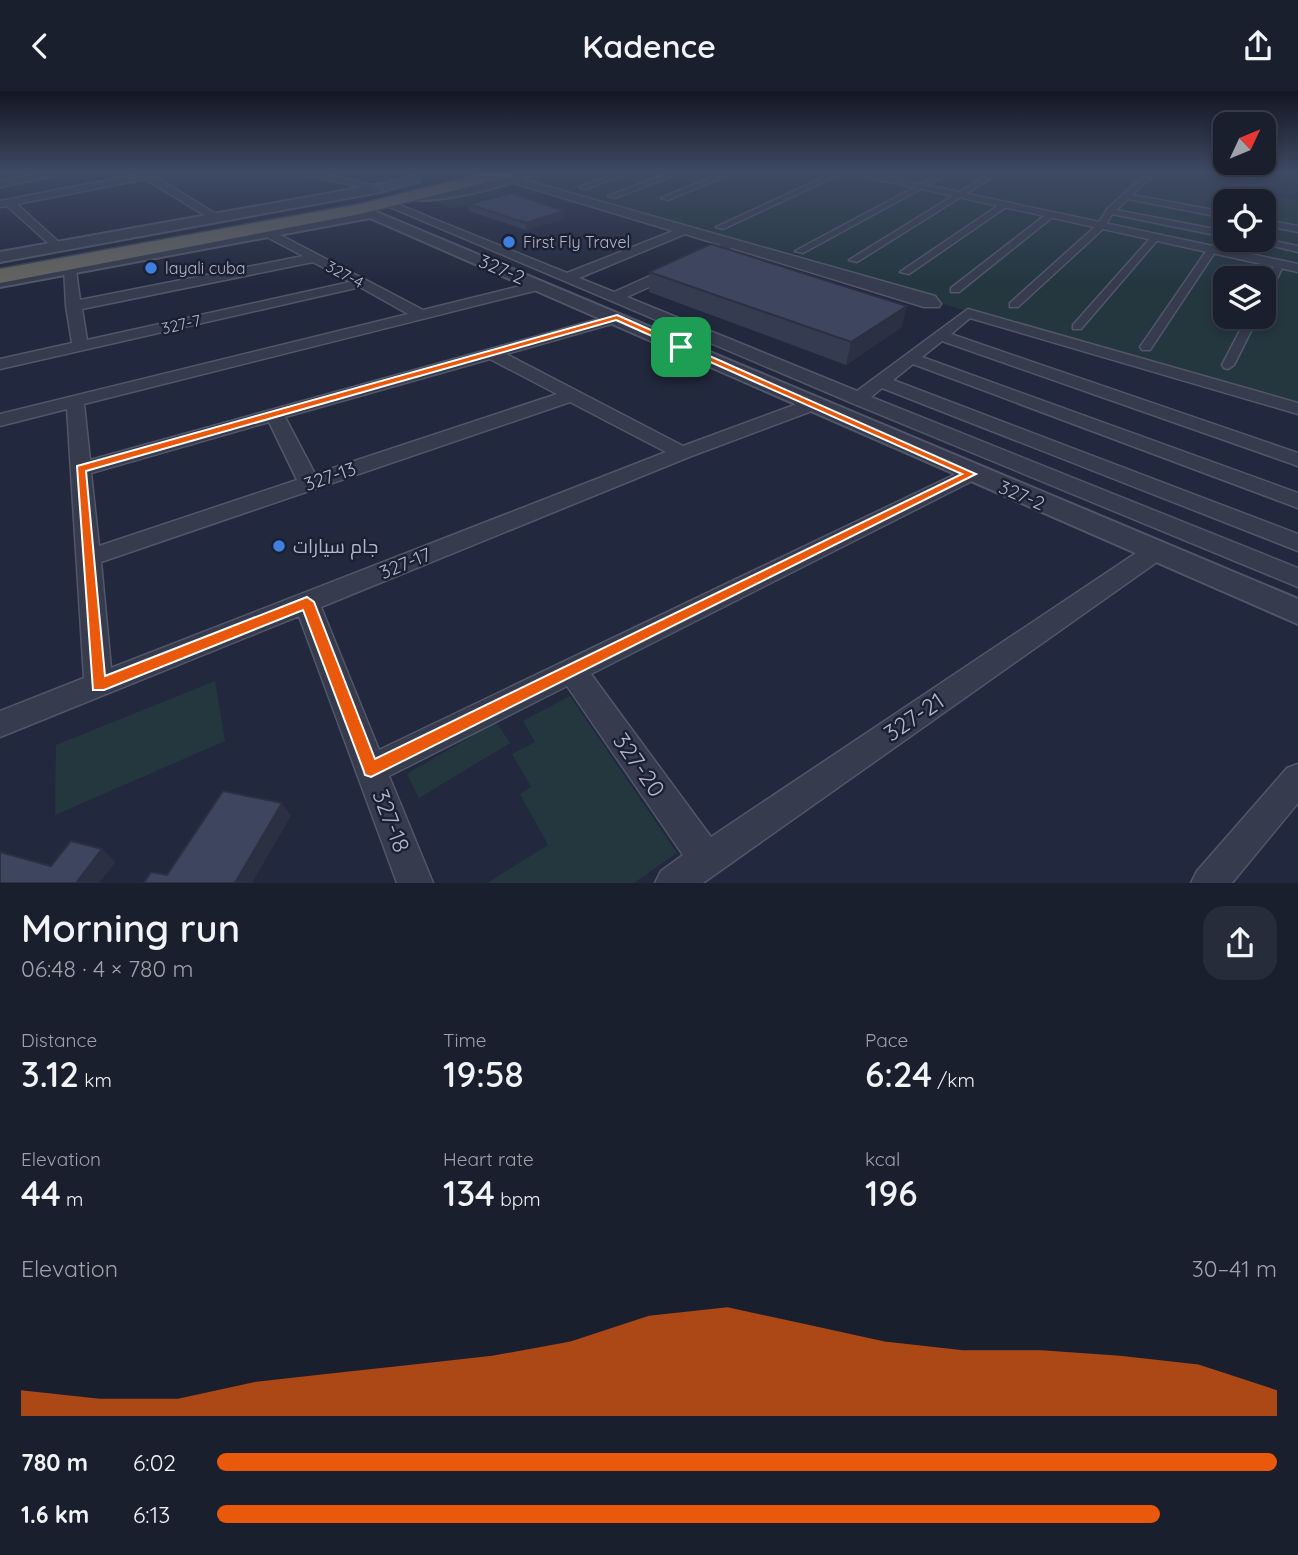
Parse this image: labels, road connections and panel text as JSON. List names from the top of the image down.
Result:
{
  "streets": {
    "street": [
      "327-2",
      "327-4",
      "327-7",
      "327-13",
      "327-17",
      "327-21",
      "327-20",
      "327-18"
    ]
  },
  "crossings": [
    ["327-2", "327-17"],
    ["327-2", "327-21"],
    ["327-4", "327-7"],
    ["327-17", "327-18"],
    ["327-21", "327-20"]
  ],
  "places": ["First Fly Travel", "layali cuba", "جام سيارات"],
  "north": "top right",
  "page": {
    "header": "Kadence",
    "heading": ["Morning run", "06:48 · 4 × 780 m"],
    "stats": [
      ["Distance", "3.12 km"],
      ["Time", "19:58"],
      ["Pace", "6:24 /km"],
      ["Elevation", "44 m"],
      ["Heart rate", "134 bpm"],
      ["kcal", "196"]
    ],
    "chart": ["Elevation", "30–41 m"],
    "list": [
      {
        "name": "780 m",
        "note": "6:02"
      },
      {
        "name": "1.6 km",
        "note": "6:13"
      }
    ]
  }
}
